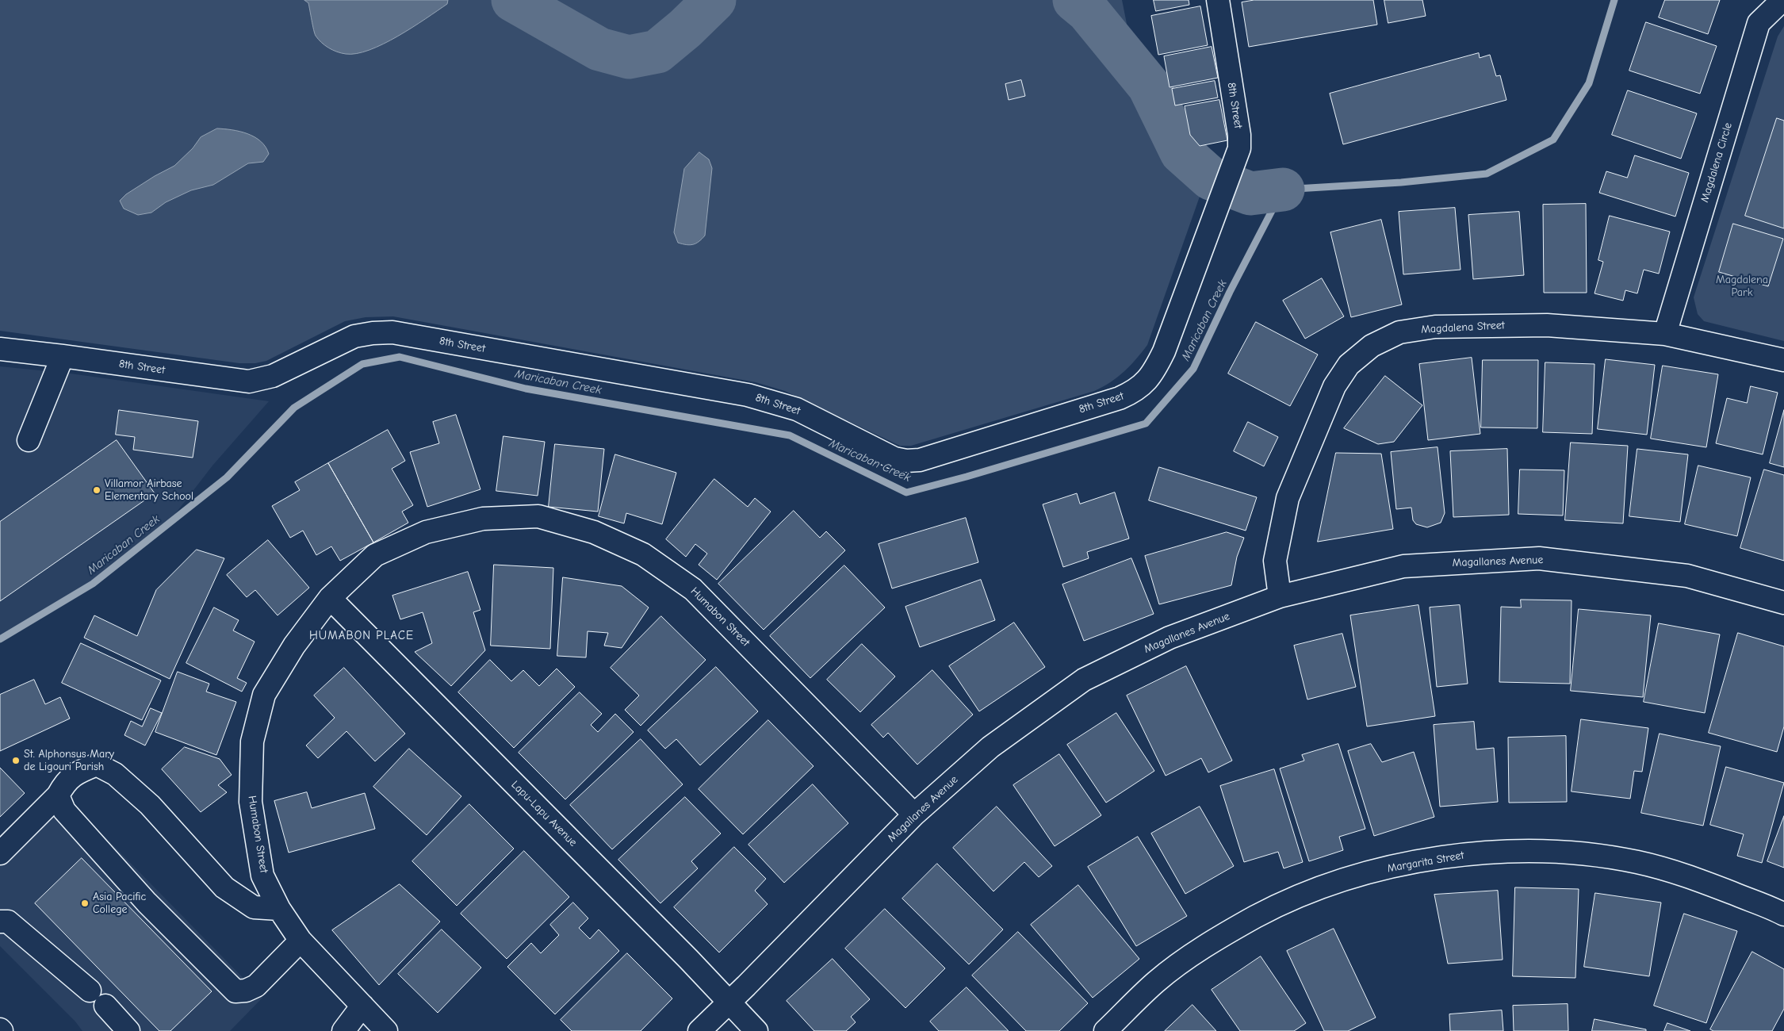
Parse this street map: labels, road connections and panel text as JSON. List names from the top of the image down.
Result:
{
  "streets": {
    "street": [
      "8th Street",
      "Magdalena Circle",
      "Magdalena Street",
      "Magallanes Avenue",
      "Humabon Street",
      "Lapu-Lapu Avenue",
      "Margarita Street"
    ]
  },
  "crossings": [
    ["Magdalena Circle", "Magdalena Street"],
    ["Magdalena Street", "Magallanes Avenue"],
    ["Magallanes Avenue", "Humabon Street"],
    ["Magallanes Avenue", "Lapu-Lapu Avenue"],
    ["Humabon Street", "Lapu-Lapu Avenue"]
  ],
  "districts": ["HUMABON PLACE"],
  "water": ["Maricaban Creek"],
  "parks": ["Magdalena Park"],
  "places": ["Villamor Airbase Elementary School", "St. Alphonsus Mary de Ligouri Parish", "Asia Pacific College"]
}
